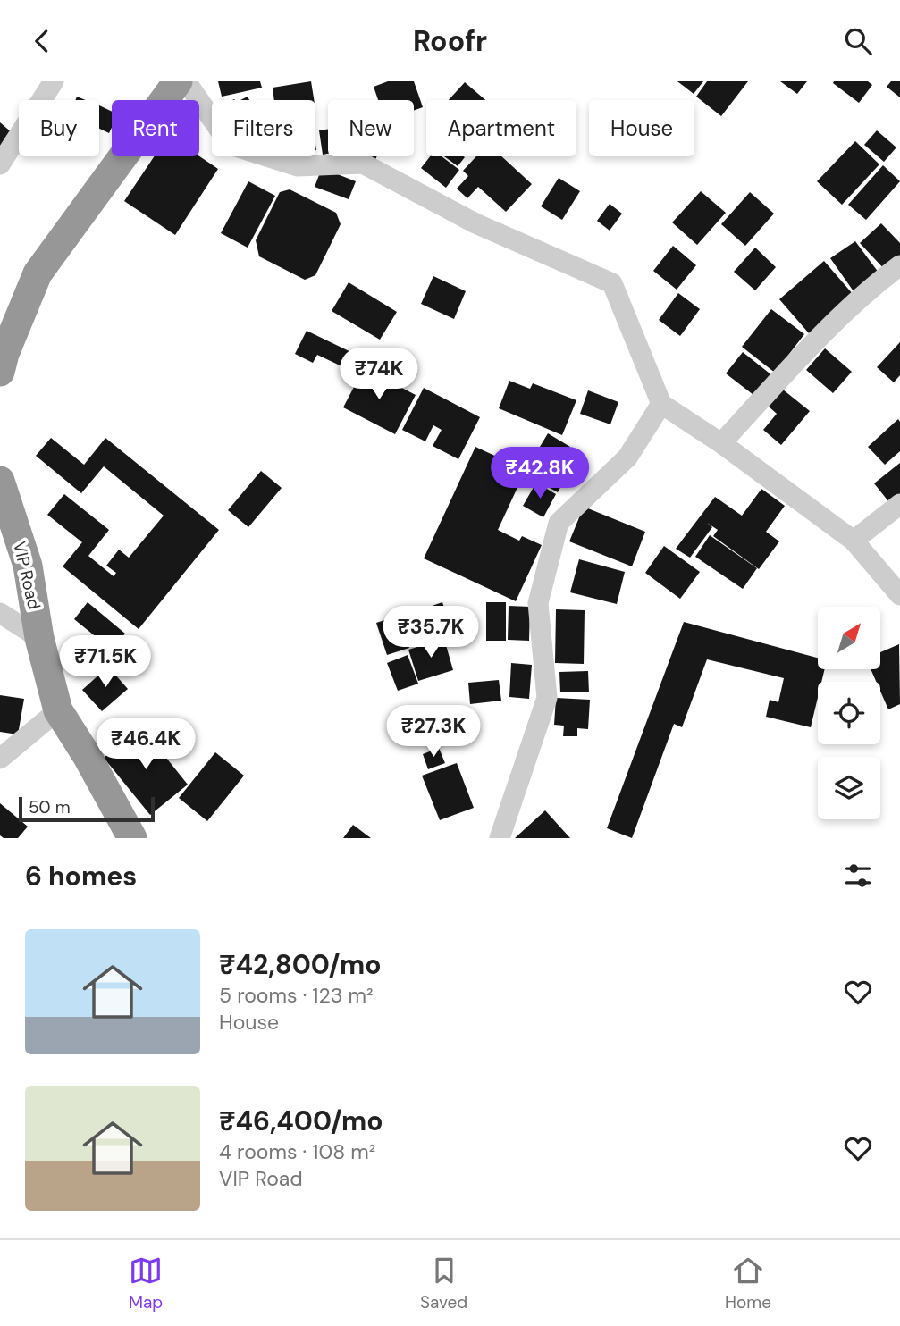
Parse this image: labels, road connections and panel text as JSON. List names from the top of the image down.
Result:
{
  "streets": {
    "highway": ["VIP Road"]
  },
  "scale_bar": "50 m",
  "north": "top right",
  "page": {
    "header": "Roofr",
    "chip": [
      "Buy",
      "Rent",
      "Filters",
      "New",
      "Apartment",
      "House"
    ],
    "price": [
      "₹74K",
      "₹42.8K",
      "₹35.7K",
      "₹71.5K",
      "₹27.3K",
      "₹46.4K"
    ],
    "scale": "50 m",
    "heading": "6 homes",
    "list": [
      {
        "name": "₹42,800/mo",
        "note": "5 rooms · 123 m² · House"
      },
      {
        "name": "₹46,400/mo",
        "note": "4 rooms · 108 m² · VIP Road"
      }
    ],
    "tabs": ["Map", "Saved", "Home"]
  }
}
